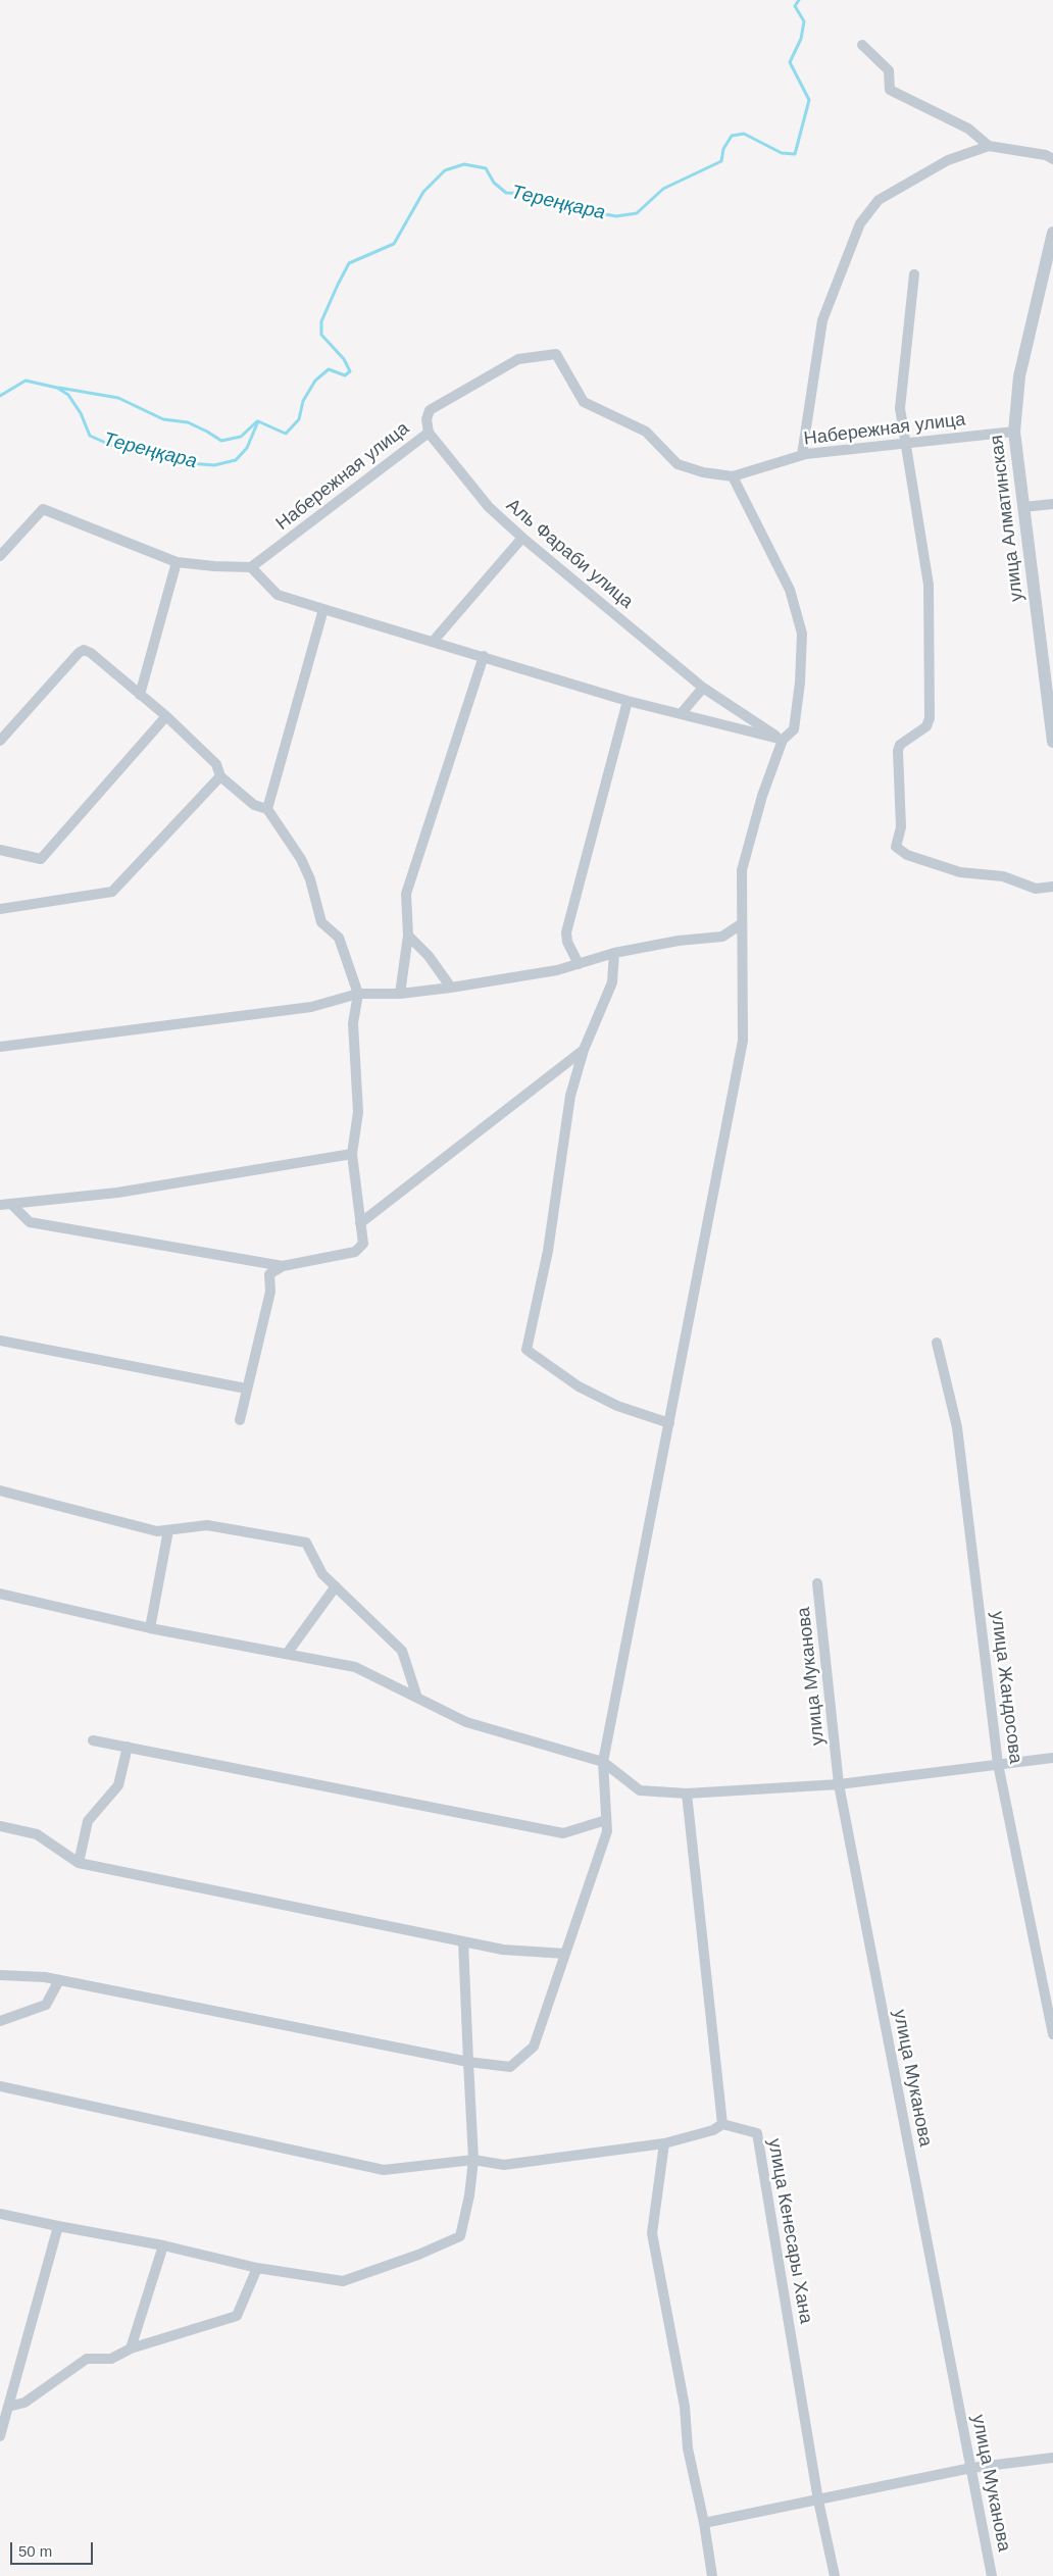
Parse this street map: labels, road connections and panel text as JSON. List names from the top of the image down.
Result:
{
  "streets": {
    "street": [
      "Набережная улица",
      "улица Алматинская",
      "Аль Фараби улица",
      "улица Муканова",
      "улица Жандосова",
      "улица Кенесары Хана"
    ]
  },
  "crossings": [
    ["Набережная улица", "улица Алматинская"],
    ["Набережная улица", "Аль Фараби улица"]
  ],
  "water": ["Тереңқара"],
  "scale_bar": "50 m"
}
